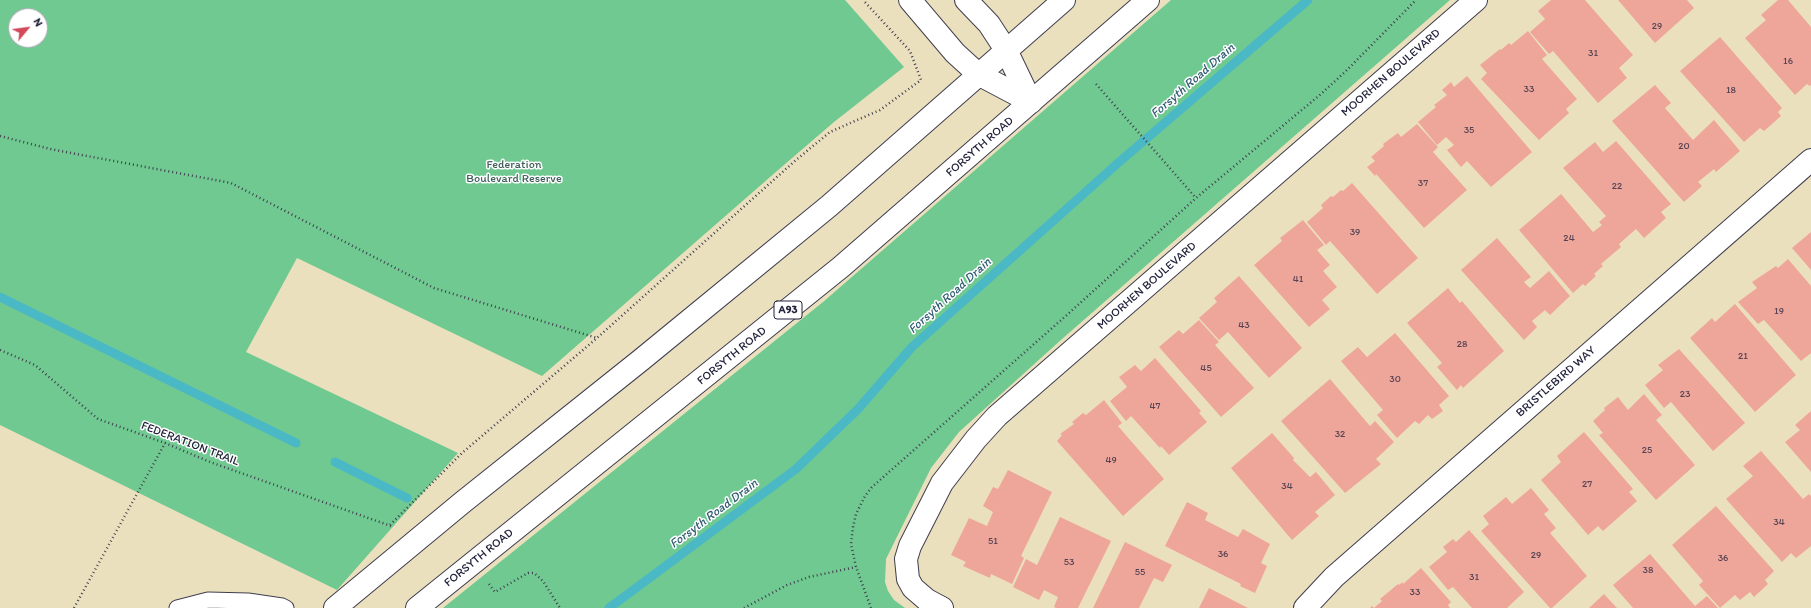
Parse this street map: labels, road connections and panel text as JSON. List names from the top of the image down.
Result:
{
  "streets": {
    "main road": [
      "MOORHEN BOULEVARD",
      "FORSYTH ROAD",
      "A93",
      "BRISTLEBIRD WAY"
    ],
    "path": ["FEDERATION TRAIL"]
  },
  "water": ["Forsyth Road Drain"],
  "parks": ["Federation Boulevard Reserve"],
  "house_numbers": [
    "29",
    "31",
    "16",
    "33",
    "18",
    "35",
    "20",
    "37",
    "22",
    "39",
    "24",
    "41",
    "19",
    "43",
    "28",
    "21",
    "45",
    "30",
    "23",
    "47",
    "32",
    "25",
    "49",
    "27",
    "34",
    "34",
    "51",
    "36",
    "29",
    "36",
    "53",
    "38",
    "55",
    "31",
    "33"
  ],
  "north": "top right"
}
